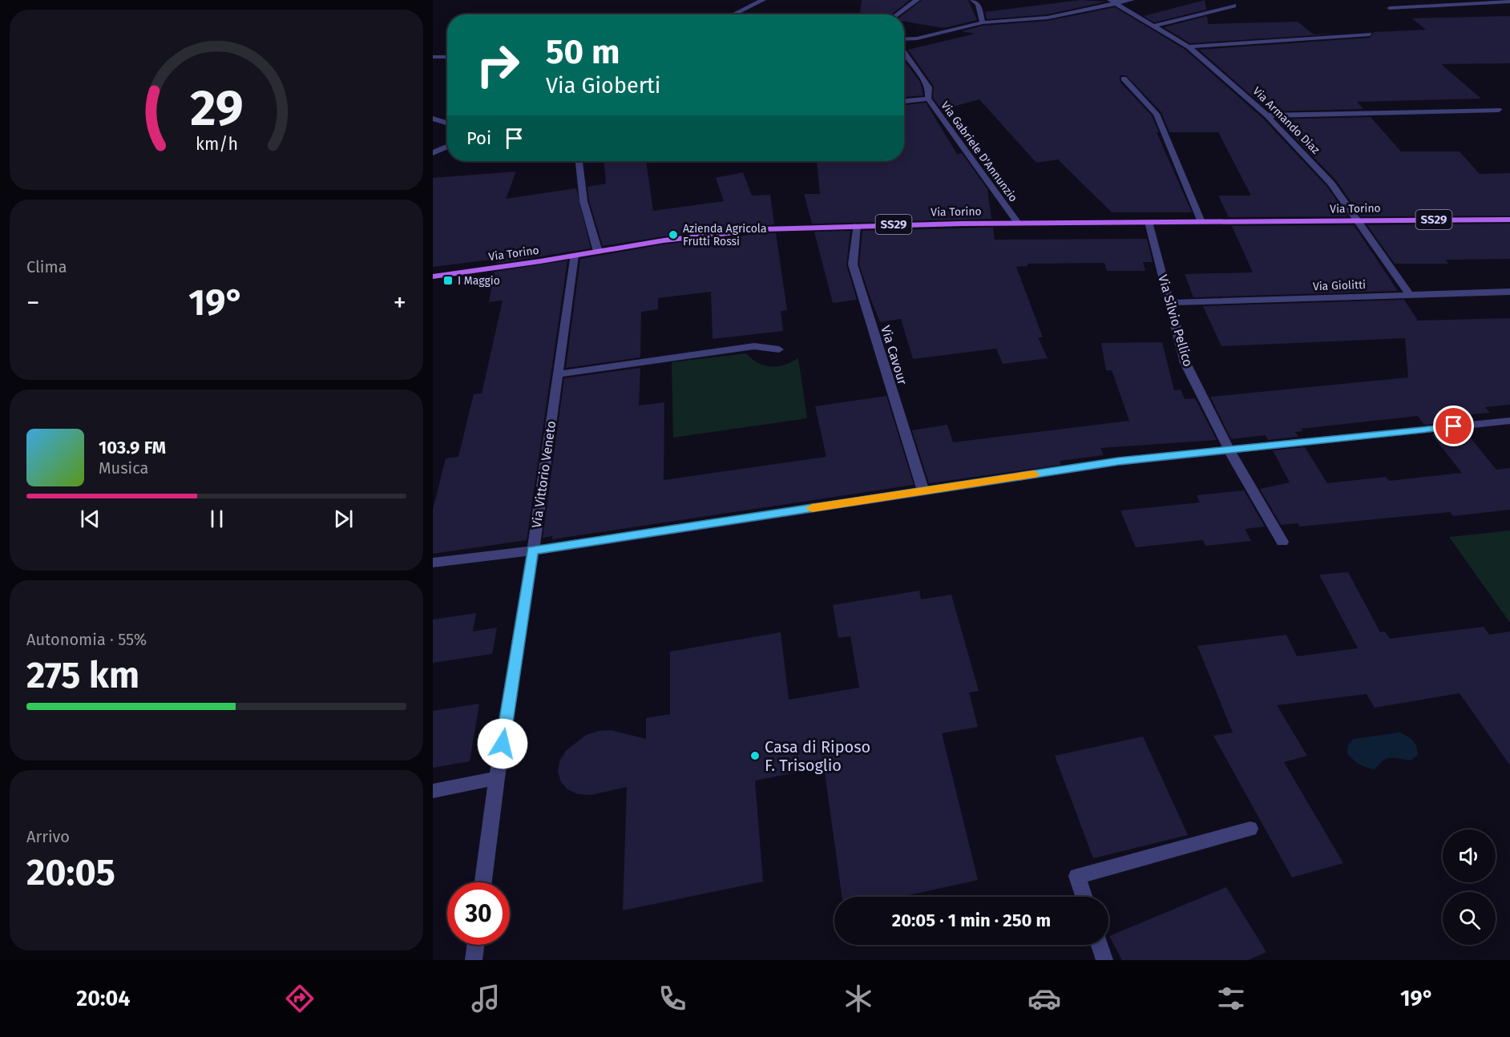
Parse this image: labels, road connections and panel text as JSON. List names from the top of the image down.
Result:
{
  "streets": {
    "main road": ["Via Torino", "SS29"],
    "street": [
      "Via Armando Diaz",
      "Via Gabriele D'Annunzio",
      "Via Giolitti",
      "Via Silvio Pellico",
      "Via Cavour",
      "Via Vittorio Veneto"
    ]
  },
  "crossings": [
    ["Via Armando Diaz", "Via Torino"],
    ["Via Armando Diaz", "Via Giolitti"],
    ["Via Gabriele D'Annunzio", "Via Torino"],
    ["Via Torino", "Via Silvio Pellico"],
    ["Via Torino", "Via Cavour"],
    ["Via Torino", "Via Vittorio Veneto"],
    ["Via Giolitti", "Via Silvio Pellico"]
  ],
  "places": {
    "other": ["Azienda Agricola Frutti Rossi", "Casa di Riposo F. Trisoglio"],
    "transit": ["I Maggio"]
  },
  "page": {
    "turn": ["50 m", "Via Gioberti"],
    "then": "Poi",
    "tile": [
      "Clima",
      ["Autonomia · 55%", "275 km"],
      ["Arrivo", "20:05"]
    ],
    "heat": ["−", "19°", "+"],
    "song": ["103.9 FM", "Musica"],
    "limit": "30",
    "trip": "20:05 · 1 min · 250 m",
    "tabs": ["20:04", "19°"],
    "gauge": ["29", "km/h"]
  }
}
